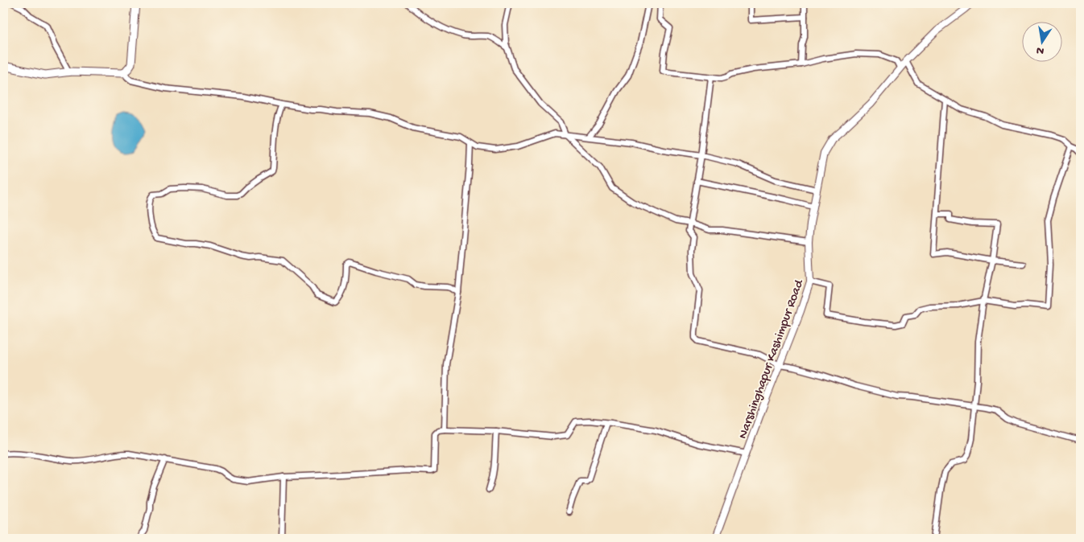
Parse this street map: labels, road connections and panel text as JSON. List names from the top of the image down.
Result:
{
  "streets": {
    "street": ["Narshinghapur Kashimpur Road"]
  },
  "north": "bottom"
}
